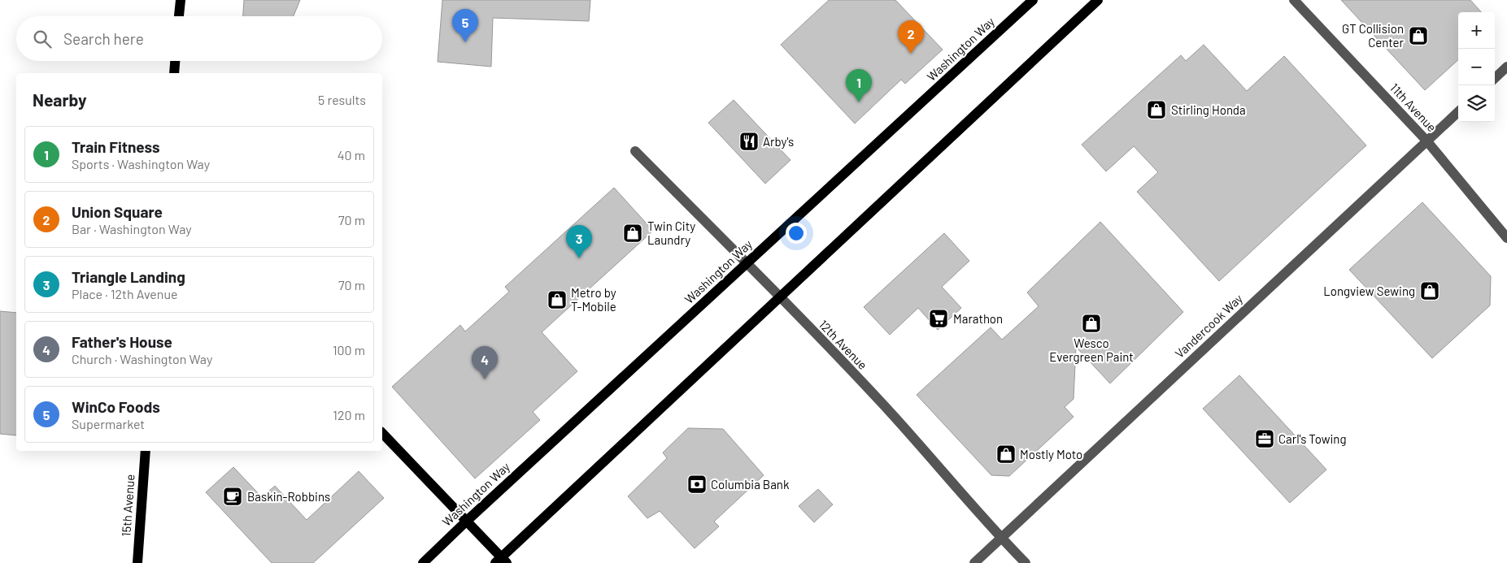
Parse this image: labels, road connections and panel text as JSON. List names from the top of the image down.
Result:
{
  "streets": {
    "main road": ["Washington Way", "15th Avenue"],
    "street": ["11th Avenue", "Vandercook Way", "12th Avenue"]
  },
  "crossings": [
    ["Washington Way", "12th Avenue"],
    ["11th Avenue", "Vandercook Way"],
    ["Vandercook Way", "12th Avenue"]
  ],
  "places": {
    "shop": [
      "GT Collision Center",
      "Stirling Honda",
      "Twin City Laundry",
      "Longview Sewing",
      "Metro by T-Mobile",
      "Wesco Evergreen Paint",
      "Mostly Moto"
    ],
    "restaurant": ["Arby's"],
    "supermarket": ["Marathon"],
    "office": ["Carl's Towing"],
    "bank": ["Columbia Bank"],
    "cafe": ["Baskin-Robbins"]
  },
  "page": {
    "pins": [
      "5",
      "2",
      "1",
      "3",
      "4"
    ],
    "map_buttons": ["+", "−"],
    "search": "Search here",
    "heading": ["Nearby", "5 results"],
    "list": [
      {
        "mark": "1",
        "name": "Train Fitness",
        "note": "Sports · Washington Way",
        "value": "40 m"
      },
      {
        "mark": "2",
        "name": "Union Square",
        "note": "Bar · Washington Way",
        "value": "70 m"
      },
      {
        "mark": "3",
        "name": "Triangle Landing",
        "note": "Place · 12th Avenue",
        "value": "70 m"
      },
      {
        "mark": "4",
        "name": "Father's House",
        "note": "Church · Washington Way",
        "value": "100 m"
      },
      {
        "mark": "5",
        "name": "WinCo Foods",
        "note": "Supermarket",
        "value": "120 m"
      }
    ]
  }
}
